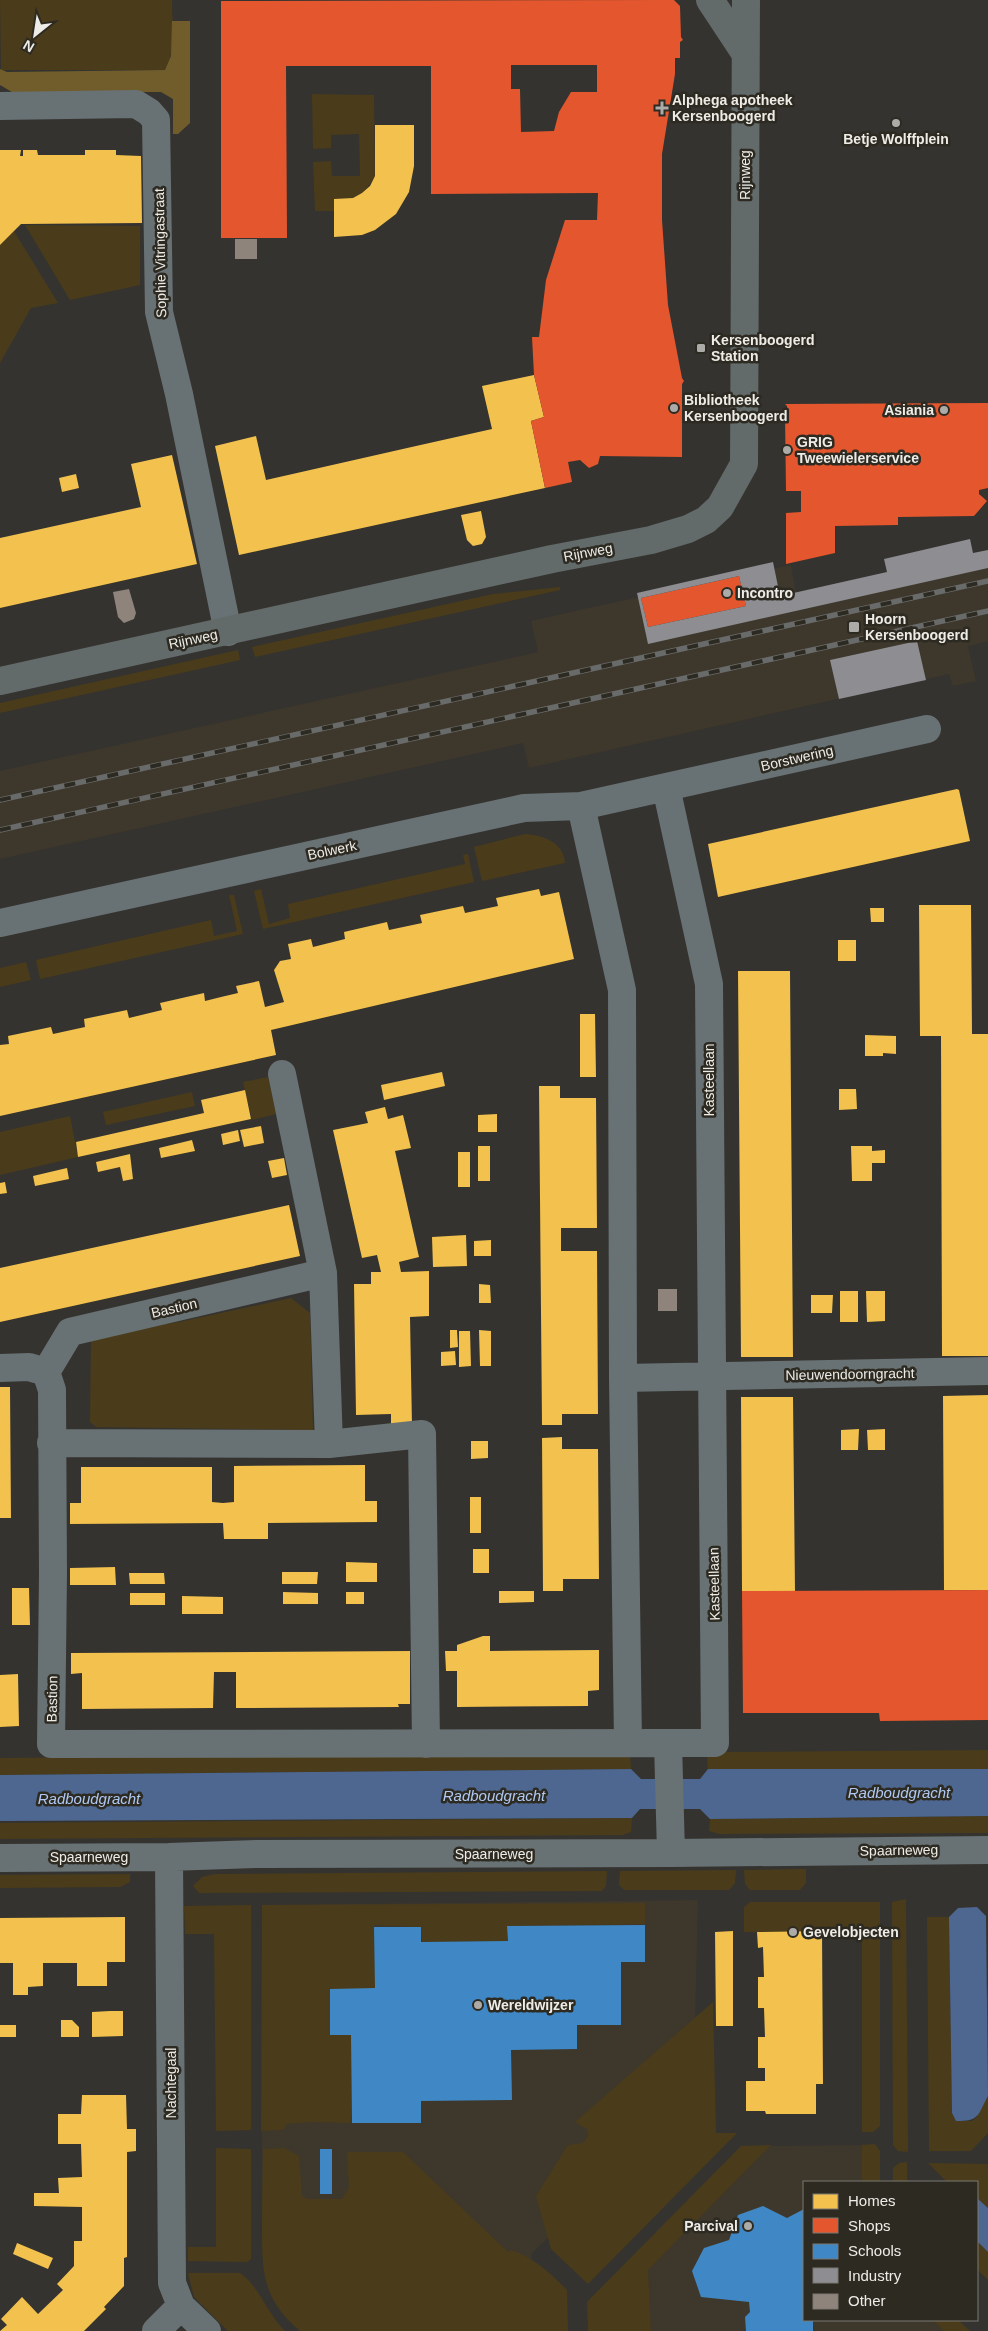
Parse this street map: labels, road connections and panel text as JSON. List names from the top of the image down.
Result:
{
  "streets": {
    "street": [
      "Rijnweg",
      "Sophie Vitringastraat",
      "Borstwering",
      "Bolwerk",
      "Kasteellaan",
      "Bastion",
      "Nieuwendoorngracht",
      "Spaarneweg",
      "Nachtegaal"
    ]
  },
  "crossings": [
    ["Rijnweg", "Sophie Vitringastraat"],
    ["Borstwering", "Bolwerk"],
    ["Borstwering", "Kasteellaan"],
    ["Bolwerk", "Kasteellaan"],
    ["Kasteellaan", "Nieuwendoorngracht"],
    ["Spaarneweg", "Nachtegaal"]
  ],
  "water": ["Radboudgracht"],
  "places": {
    "health": ["Alphega apotheek Kersenboogerd"],
    "other": [
      "Betje Wolffplein",
      "Bibliotheek Kersenboogerd",
      "Asiania",
      "GRIG Tweewielerservice",
      "Incontro",
      "Gevelobjecten",
      "Wereldwijzer",
      "Parcival"
    ],
    "transit": ["Kersenboogerd Station", "Hoorn Kersenboogerd"]
  },
  "legend": [
    "Homes",
    "Shops",
    "Schools",
    "Industry",
    "Other"
  ],
  "north": "bottom left"
}
